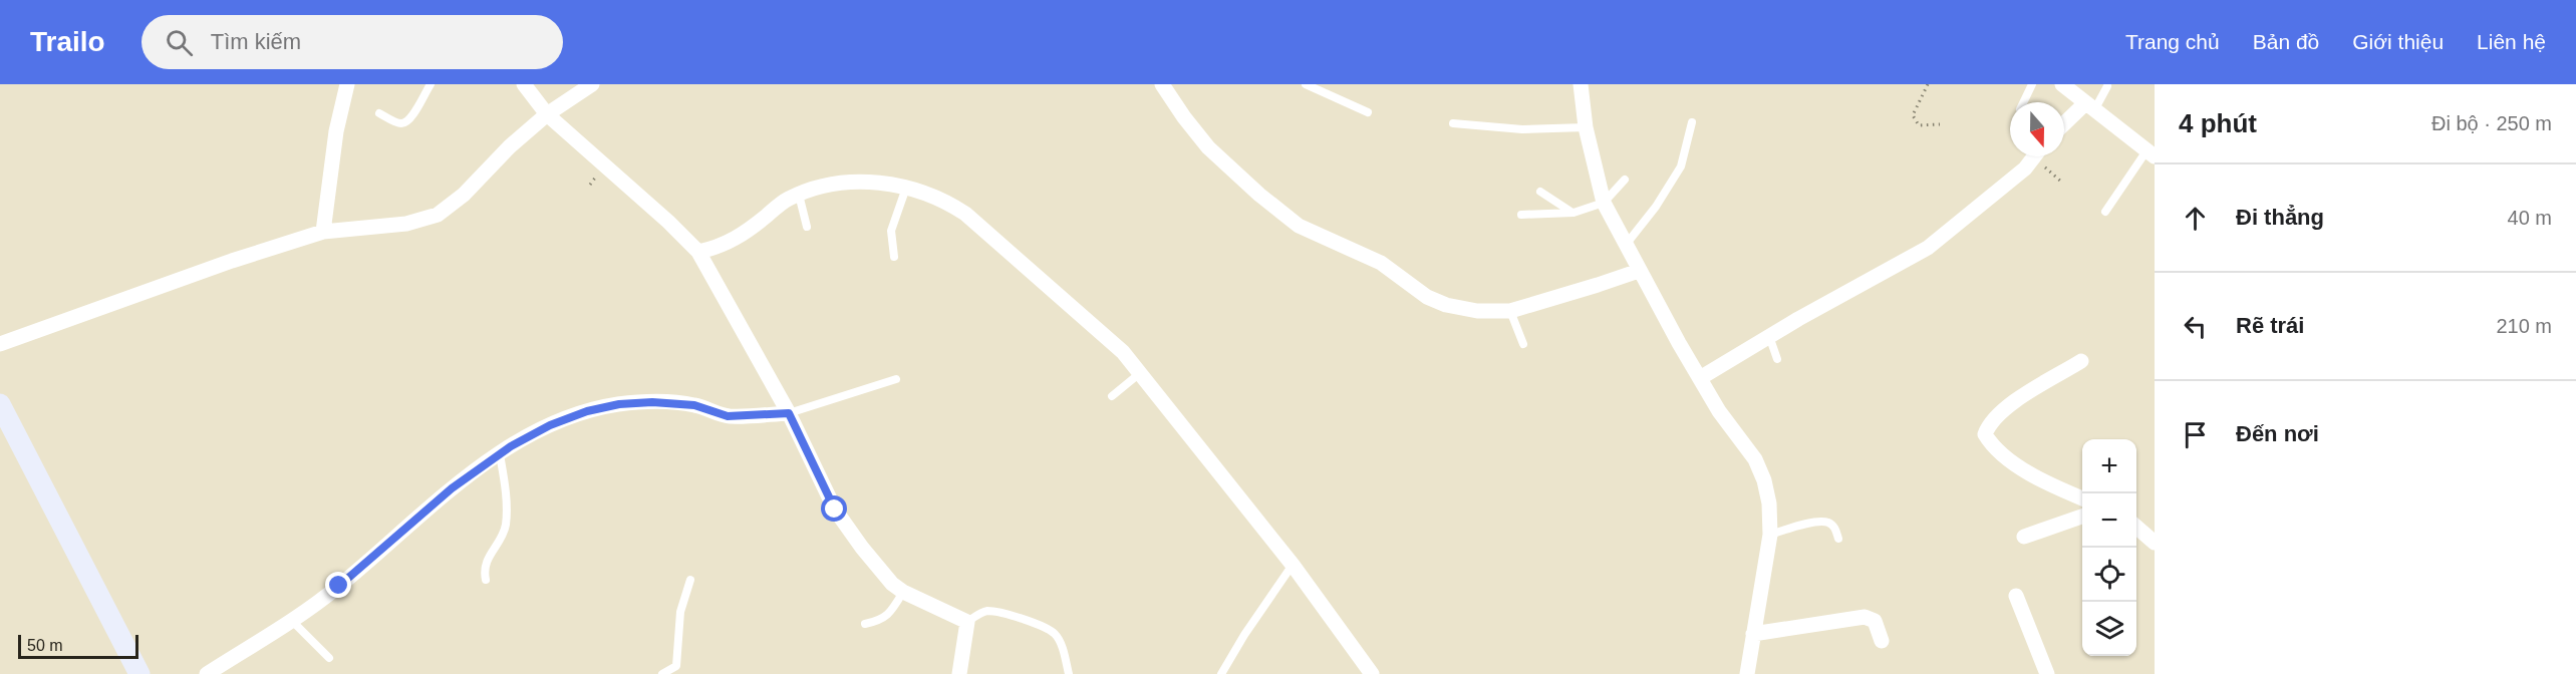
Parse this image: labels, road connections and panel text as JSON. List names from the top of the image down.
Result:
{
  "scale_bar": "50 m",
  "north": "bottom",
  "page": {
    "header": "Trailo",
    "search": "Tìm kiếm",
    "nav": [
      "Trang chủ",
      "Bản đồ",
      "Giới thiệu",
      "Liên hệ"
    ],
    "heading": ["4 phút", "Đi bộ · 250 m"],
    "list": [
      ["Đi thẳng", "40 m"],
      ["Rẽ trái", "210 m"],
      "Đến nơi"
    ],
    "map_buttons": ["+", "−"],
    "scale": "50 m"
  }
}
